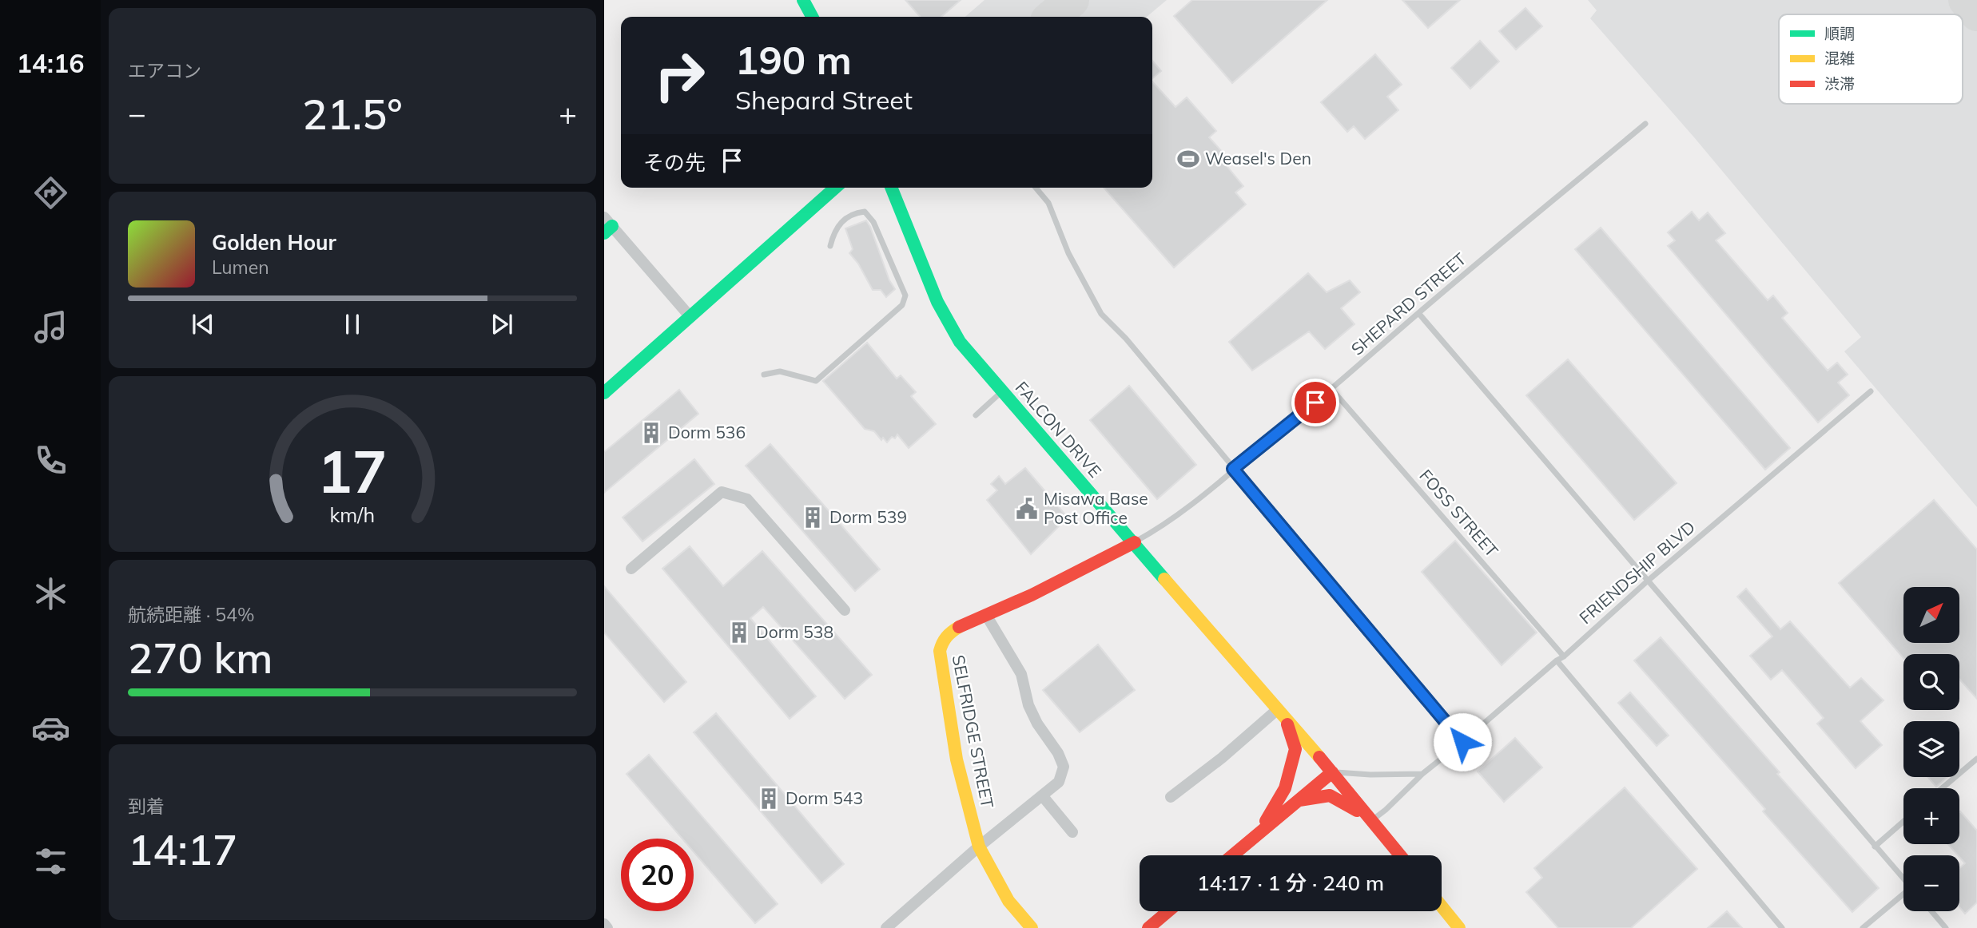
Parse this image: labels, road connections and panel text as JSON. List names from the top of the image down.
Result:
{
  "streets": {
    "street": ["FALCON DRIVE", "SELFRIDGE STREET"],
    "lane": ["SHEPARD STREET", "FOSS STREET", "FRIENDSHIP BLVD"]
  },
  "crossings": [
    ["SHEPARD STREET", "FALCON DRIVE"],
    ["SHEPARD STREET", "FOSS STREET"],
    ["SHEPARD STREET", "SELFRIDGE STREET"],
    ["FALCON DRIVE", "FRIENDSHIP BLVD"],
    ["FALCON DRIVE", "SELFRIDGE STREET"],
    ["FOSS STREET", "FRIENDSHIP BLVD"]
  ],
  "places": {
    "sports": ["Weasel's Den"],
    "building": [
      "Dorm 536",
      "Dorm 539",
      "Dorm 538",
      "Dorm 543"
    ],
    "public building": ["Misawa Base Post Office"]
  },
  "legend": ["順調", "混雑", "渋滞"],
  "north": "top right",
  "page": {
    "tabs": "14:16",
    "tile": [
      "エアコン",
      ["航続距離 · 54%", "270 km"],
      ["到着", "14:17"]
    ],
    "turn": ["190 m", "Shepard Street"],
    "heat": ["−", "21.5°", "+"],
    "then": "その先",
    "song": ["Golden Hour", "Lumen"],
    "map_buttons": ["+", "−"],
    "limit": "20",
    "trip": "14:17 · 1 分 · 240 m",
    "gauge": ["17", "km/h"]
  }
}
